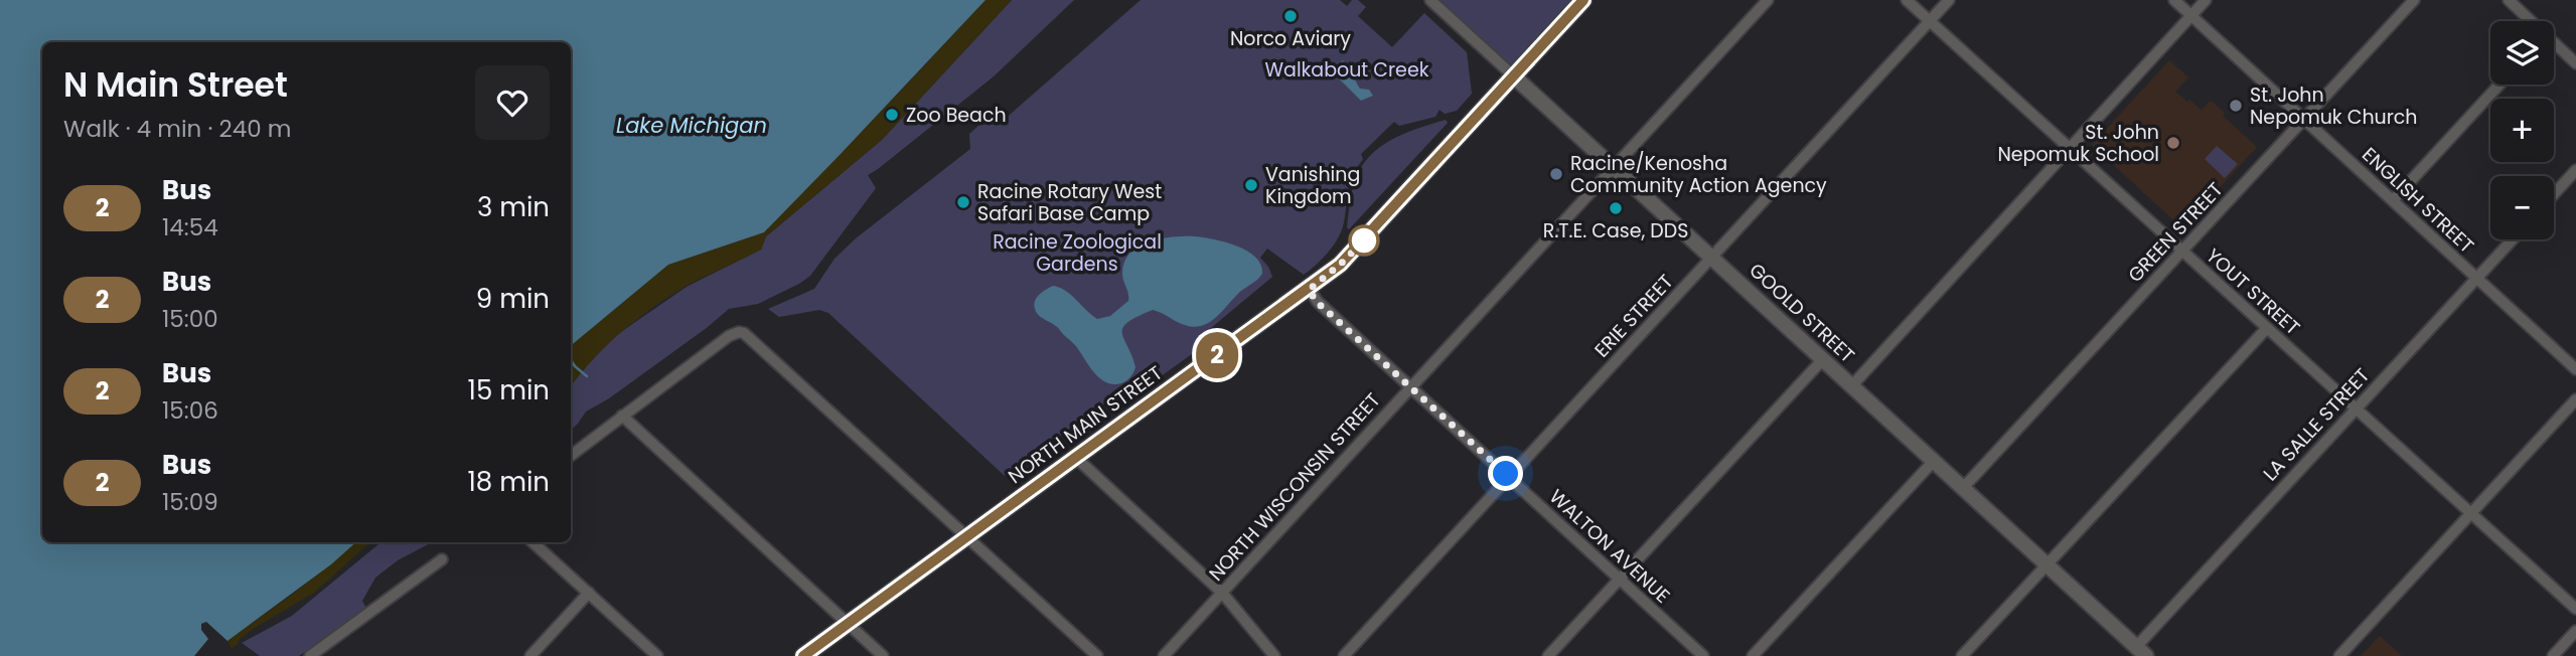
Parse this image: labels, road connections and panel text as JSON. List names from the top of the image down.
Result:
{
  "streets": {
    "main road": ["NORTH MAIN STREET"],
    "street": [
      "ENGLISH STREET",
      "GREEN STREET",
      "YOUT STREET",
      "GOOLD STREET",
      "ERIE STREET",
      "LA SALLE STREET",
      "NORTH WISCONSIN STREET",
      "WALTON AVENUE"
    ]
  },
  "crossings": [
    ["ENGLISH STREET", "GREEN STREET"],
    ["ENGLISH STREET", "LA SALLE STREET"],
    ["GREEN STREET", "YOUT STREET"],
    ["GREEN STREET", "GOOLD STREET"],
    ["YOUT STREET", "ERIE STREET"],
    ["YOUT STREET", "LA SALLE STREET"],
    ["GOOLD STREET", "ERIE STREET"],
    ["GOOLD STREET", "NORTH MAIN STREET"],
    ["GOOLD STREET", "LA SALLE STREET"],
    ["GOOLD STREET", "NORTH WISCONSIN STREET"],
    ["ERIE STREET", "WALTON AVENUE"],
    ["NORTH MAIN STREET", "WALTON AVENUE"],
    ["NORTH WISCONSIN STREET", "WALTON AVENUE"]
  ],
  "water": ["Lake Michigan"],
  "parks": ["Walkabout Creek", "Racine Zoological Gardens"],
  "places": [
    "Norco Aviary",
    "St. John Nepomuk Church",
    "Zoo Beach",
    "St. John Nepomuk School",
    "Racine/Kenosha Community Action Agency",
    "Vanishing Kingdom",
    "Racine Rotary West Safari Base Camp",
    "R.T.E. Case, DDS"
  ],
  "lines": ["bus line 2"],
  "page": {
    "on_map": "2",
    "map_buttons": ["+", "−"],
    "heading": ["N Main Street", "Walk · 4 min · 240 m"],
    "list": [
      {
        "mark": "2",
        "name": "Bus",
        "note": "14:54",
        "value": "3 min"
      },
      {
        "mark": "2",
        "name": "Bus",
        "note": "15:00",
        "value": "9 min"
      },
      {
        "mark": "2",
        "name": "Bus",
        "note": "15:06",
        "value": "15 min"
      },
      {
        "mark": "2",
        "name": "Bus",
        "note": "15:09",
        "value": "18 min"
      }
    ]
  }
}
